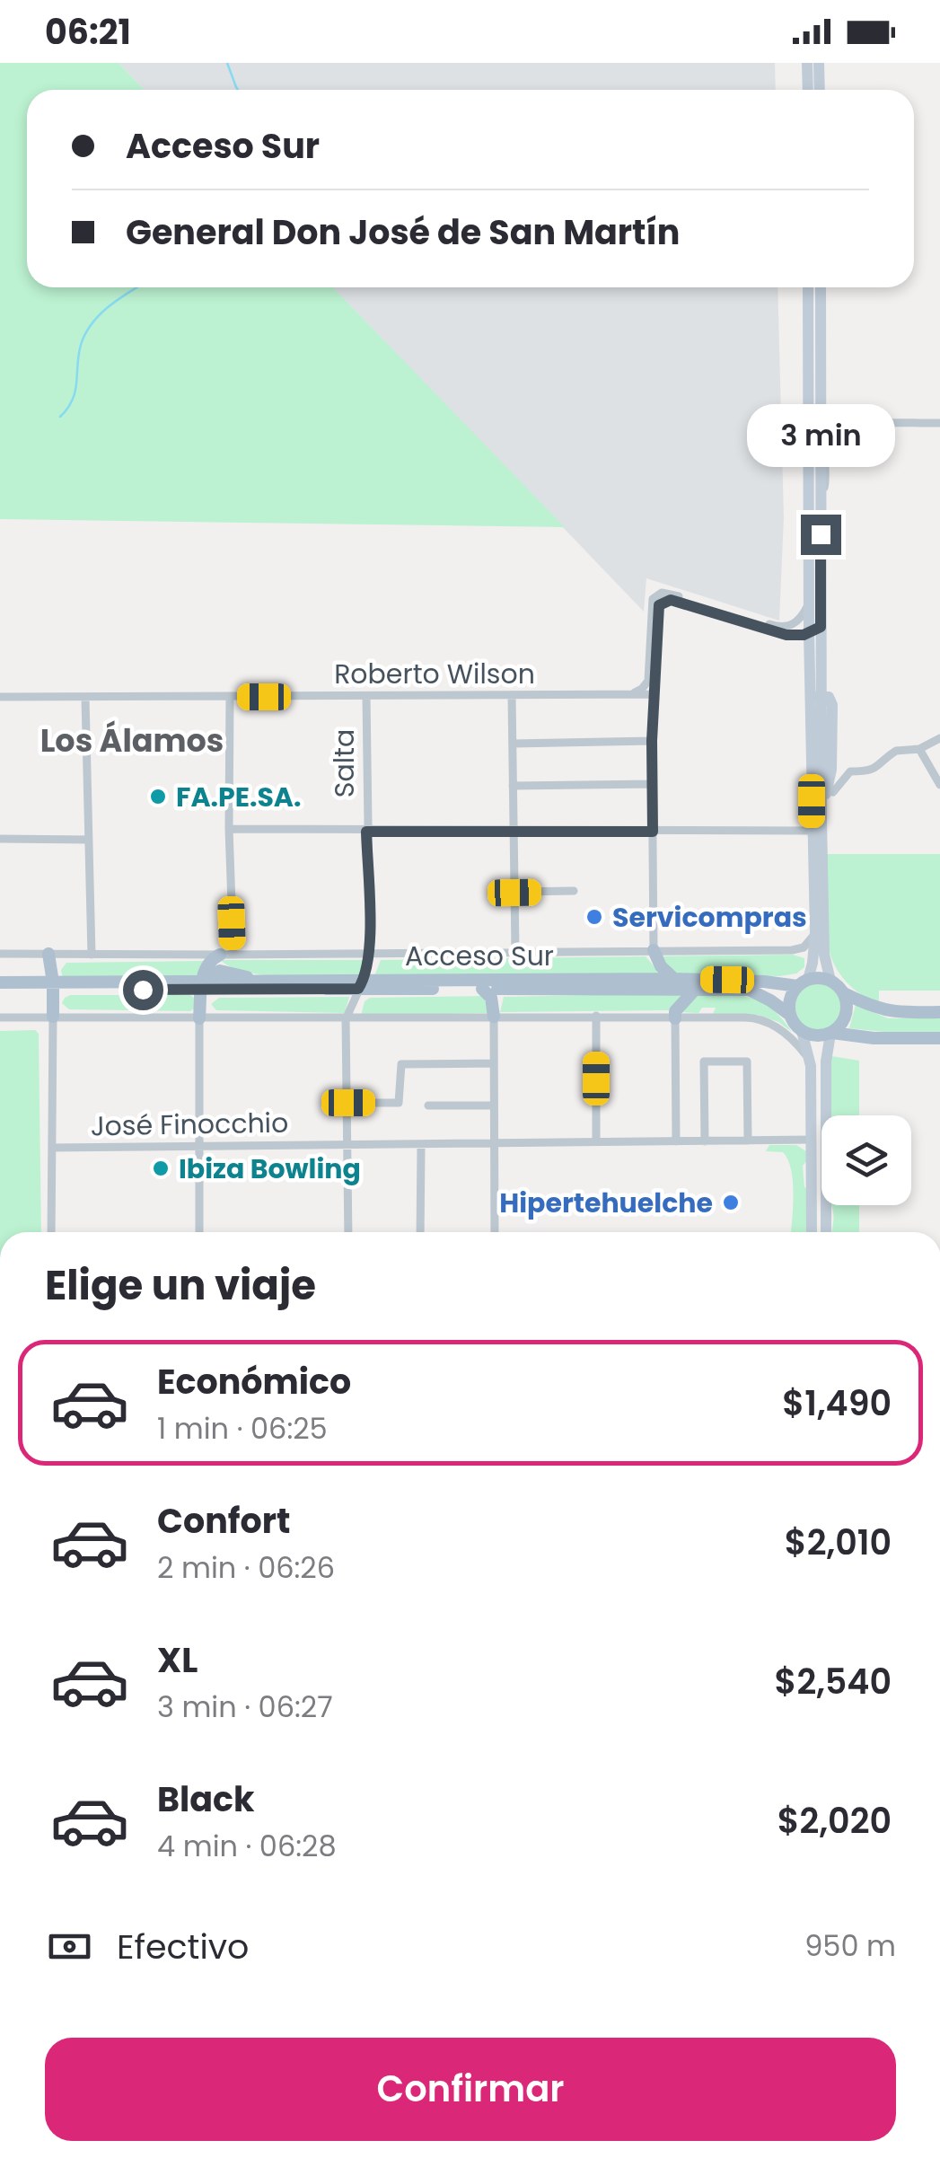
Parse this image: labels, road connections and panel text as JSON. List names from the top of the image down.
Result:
{
  "streets": {
    "main road": ["Acceso Sur"],
    "street": ["Roberto Wilson", "Salta", "José Finocchio"]
  },
  "crossings": [
    ["Roberto Wilson", "Salta"],
    ["Salta", "Acceso Sur"]
  ],
  "districts": ["Los Álamos"],
  "places": [
    "FA.PE.SA.",
    "Servicompras",
    "Ibiza Bowling",
    "Hipertehuelche"
  ],
  "page": {
    "status": "06:21",
    "banner": ["Acceso Sur", "General Don José de San Martín"],
    "bubble": "3 min",
    "heading": "Elige un viaje",
    "list": [
      {
        "name": "Económico",
        "note": "1 min · 06:25",
        "value": "$1,490"
      },
      {
        "name": "Confort",
        "note": "2 min · 06:26",
        "value": "$2,010"
      },
      {
        "name": "XL",
        "note": "3 min · 06:27",
        "value": "$2,540"
      },
      {
        "name": "Black",
        "note": "4 min · 06:28",
        "value": "$2,020"
      }
    ],
    "pay": ["Efectivo", "950 m"],
    "buttons": "Confirmar"
  }
}
